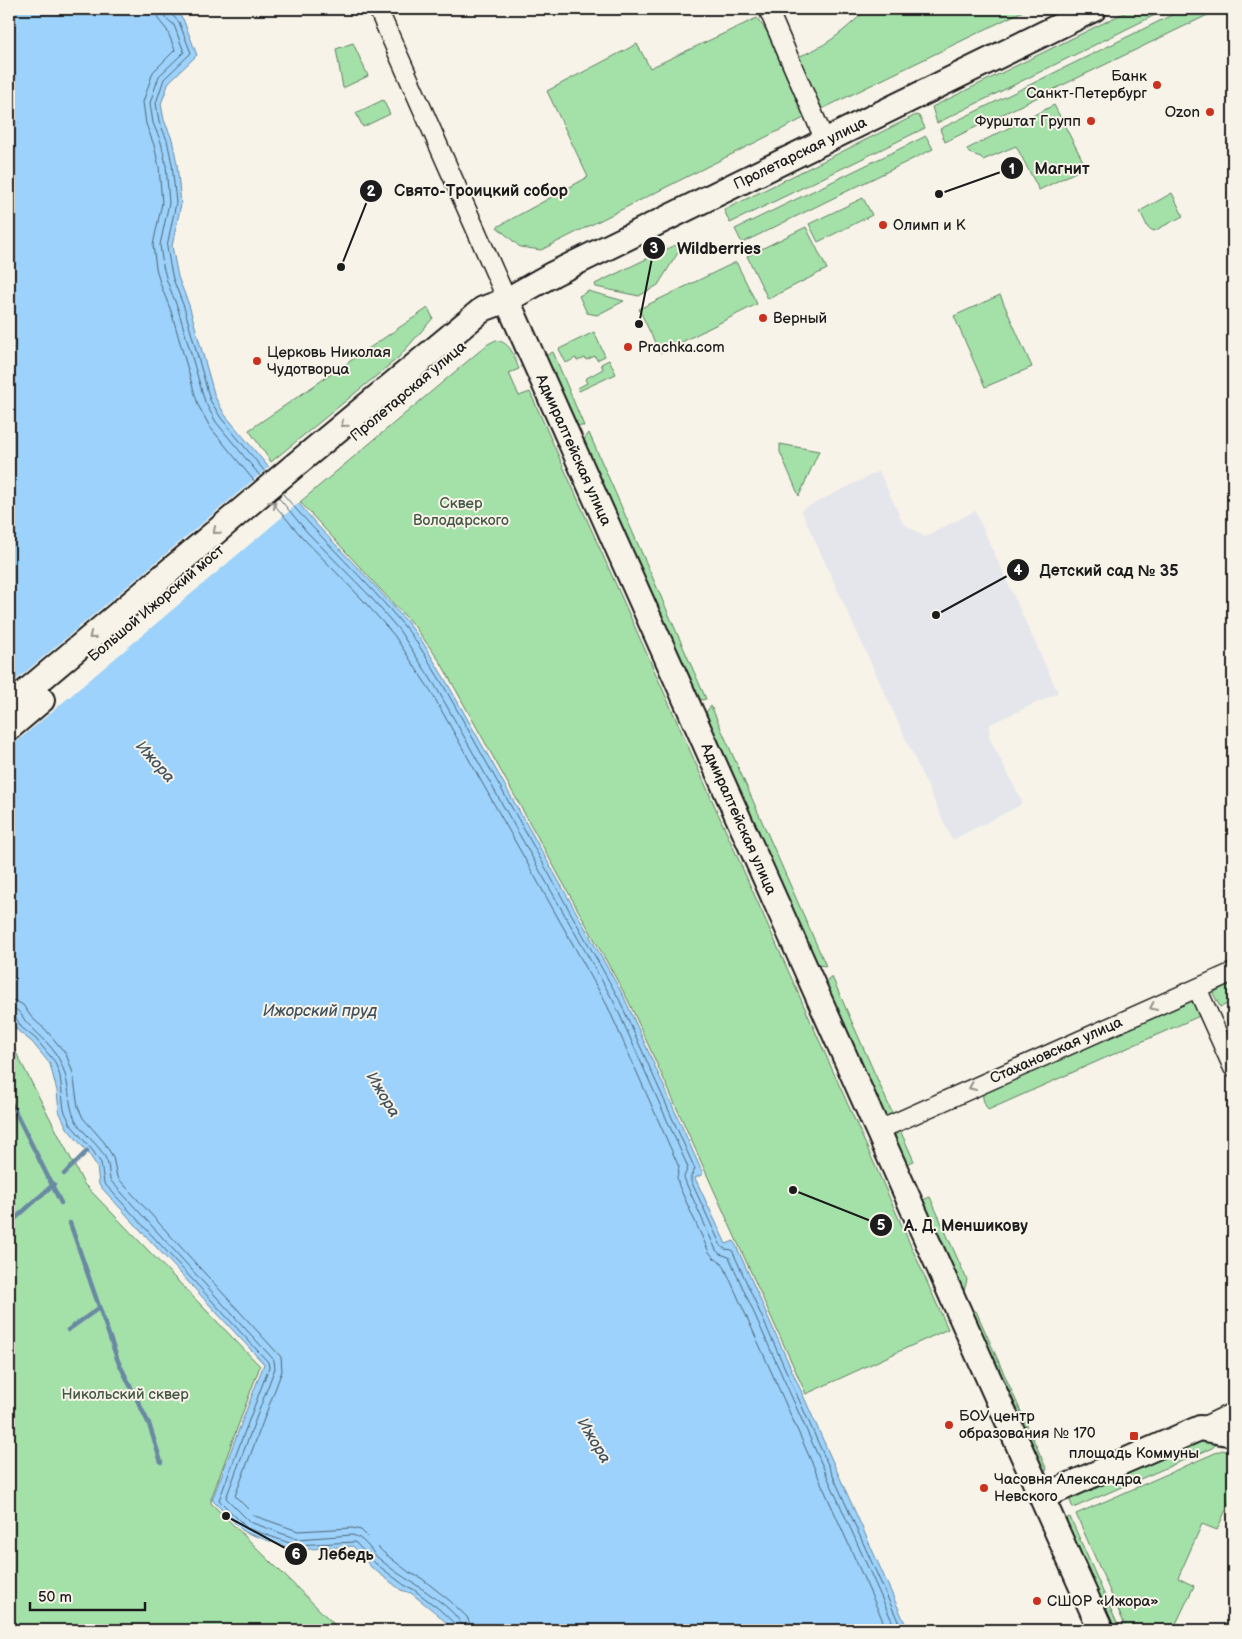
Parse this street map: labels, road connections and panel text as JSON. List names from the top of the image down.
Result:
{
  "streets": {
    "main road": ["Пролетарская улица", "Адмиралтейская улица", "Большой Ижорский мост"],
    "street": ["Стахановская улица"]
  },
  "crossings": [
    ["Пролетарская улица", "Адмиралтейская улица"],
    ["Пролетарская улица", "Большой Ижорский мост"],
    ["Адмиралтейская улица", "Стахановская улица"]
  ],
  "one_way": ["Стахановская улица"],
  "water": ["Ижора", "Ижорский пруд"],
  "parks": ["Сквер Володарского", "Никольский сквер"],
  "places": {
    "other": [
      "Банк Санкт-Петербург",
      "Ozon",
      "Фурштат Групп",
      "Магнит",
      "Олимп и К",
      "Свято-Троицкий собор",
      "Верный",
      "Wildberries",
      "Prachka.com",
      "Церковь Николая Чудотворца",
      "Детский сад № 35",
      "А. Д. Меншикову",
      "БОУ центр образования № 170",
      "Часовня Александра Невского",
      "Лебедь",
      "СШОР «Ижора»"
    ],
    "transit": ["площадь Коммуны"]
  },
  "scale_bar": "50 m"
}
